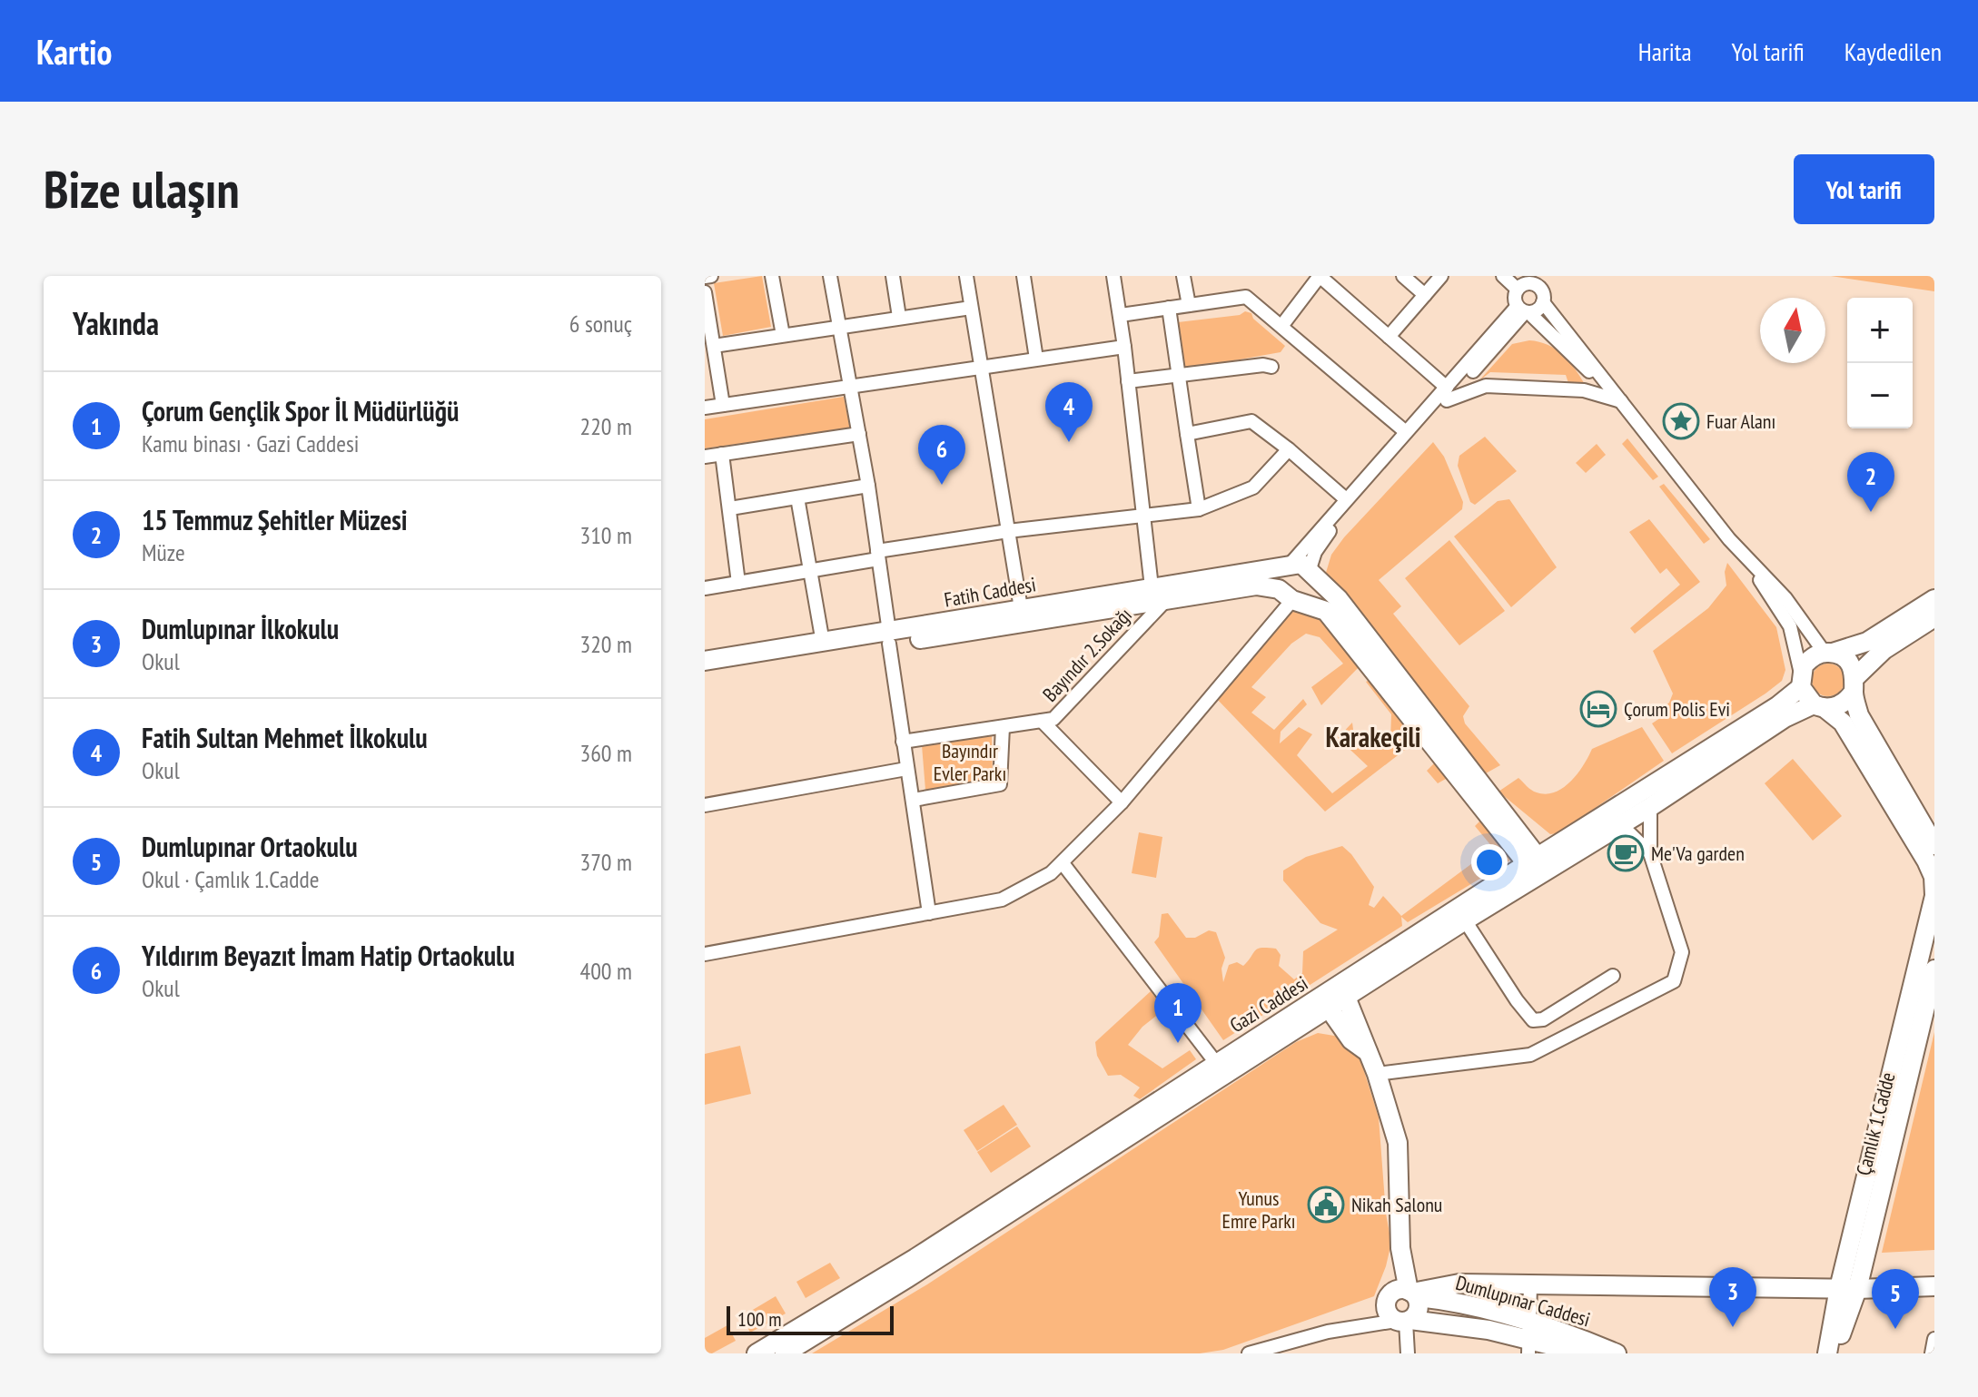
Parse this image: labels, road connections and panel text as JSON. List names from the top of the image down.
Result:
{
  "streets": {
    "street": [
      "Fatih Caddesi",
      "Bayındır 2.Sokağı",
      "Gazi Caddesi",
      "Çamlık 1.Cadde",
      "Dumlupınar Caddesi"
    ]
  },
  "crossings": [
    ["Fatih Caddesi", "Bayındır 2.Sokağı"],
    ["Fatih Caddesi", "Gazi Caddesi"]
  ],
  "districts": ["Karakeçili"],
  "parks": ["Bayındır Evler Parkı", "Yunus Emre Parkı"],
  "places": {
    "place": ["Fuar Alanı"],
    "hotel": ["Çorum Polis Evi"],
    "cafe": ["Me'Va garden"],
    "public building": ["Nikah Salonu"]
  },
  "scale_bar": "100 m",
  "north": "top",
  "page": {
    "header": "Kartio",
    "nav": ["Harita", "Yol tarifi", "Kaydedilen"],
    "buttons": "Yol tarifi",
    "title": "Bize ulaşın",
    "heading": ["Yakında", "6 sonuç"],
    "map_buttons": ["+", "−"],
    "list": [
      {
        "mark": "1",
        "name": "Çorum Gençlik Spor İl Müdürlüğü",
        "note": "Kamu binası · Gazi Caddesi",
        "value": "220 m"
      },
      {
        "mark": "2",
        "name": "15 Temmuz Şehitler Müzesi",
        "note": "Müze",
        "value": "310 m"
      },
      {
        "mark": "3",
        "name": "Dumlupınar İlkokulu",
        "note": "Okul",
        "value": "320 m"
      },
      {
        "mark": "4",
        "name": "Fatih Sultan Mehmet İlkokulu",
        "note": "Okul",
        "value": "360 m"
      },
      {
        "mark": "5",
        "name": "Dumlupınar Ortaokulu",
        "note": "Okul · Çamlık 1.Cadde",
        "value": "370 m"
      },
      {
        "mark": "6",
        "name": "Yıldırım Beyazıt İmam Hatip Ortaokulu",
        "note": "Okul",
        "value": "400 m"
      }
    ],
    "pins": [
      "4",
      "6",
      "2",
      "1",
      "3",
      "5"
    ],
    "scale": "100 m"
  }
}
